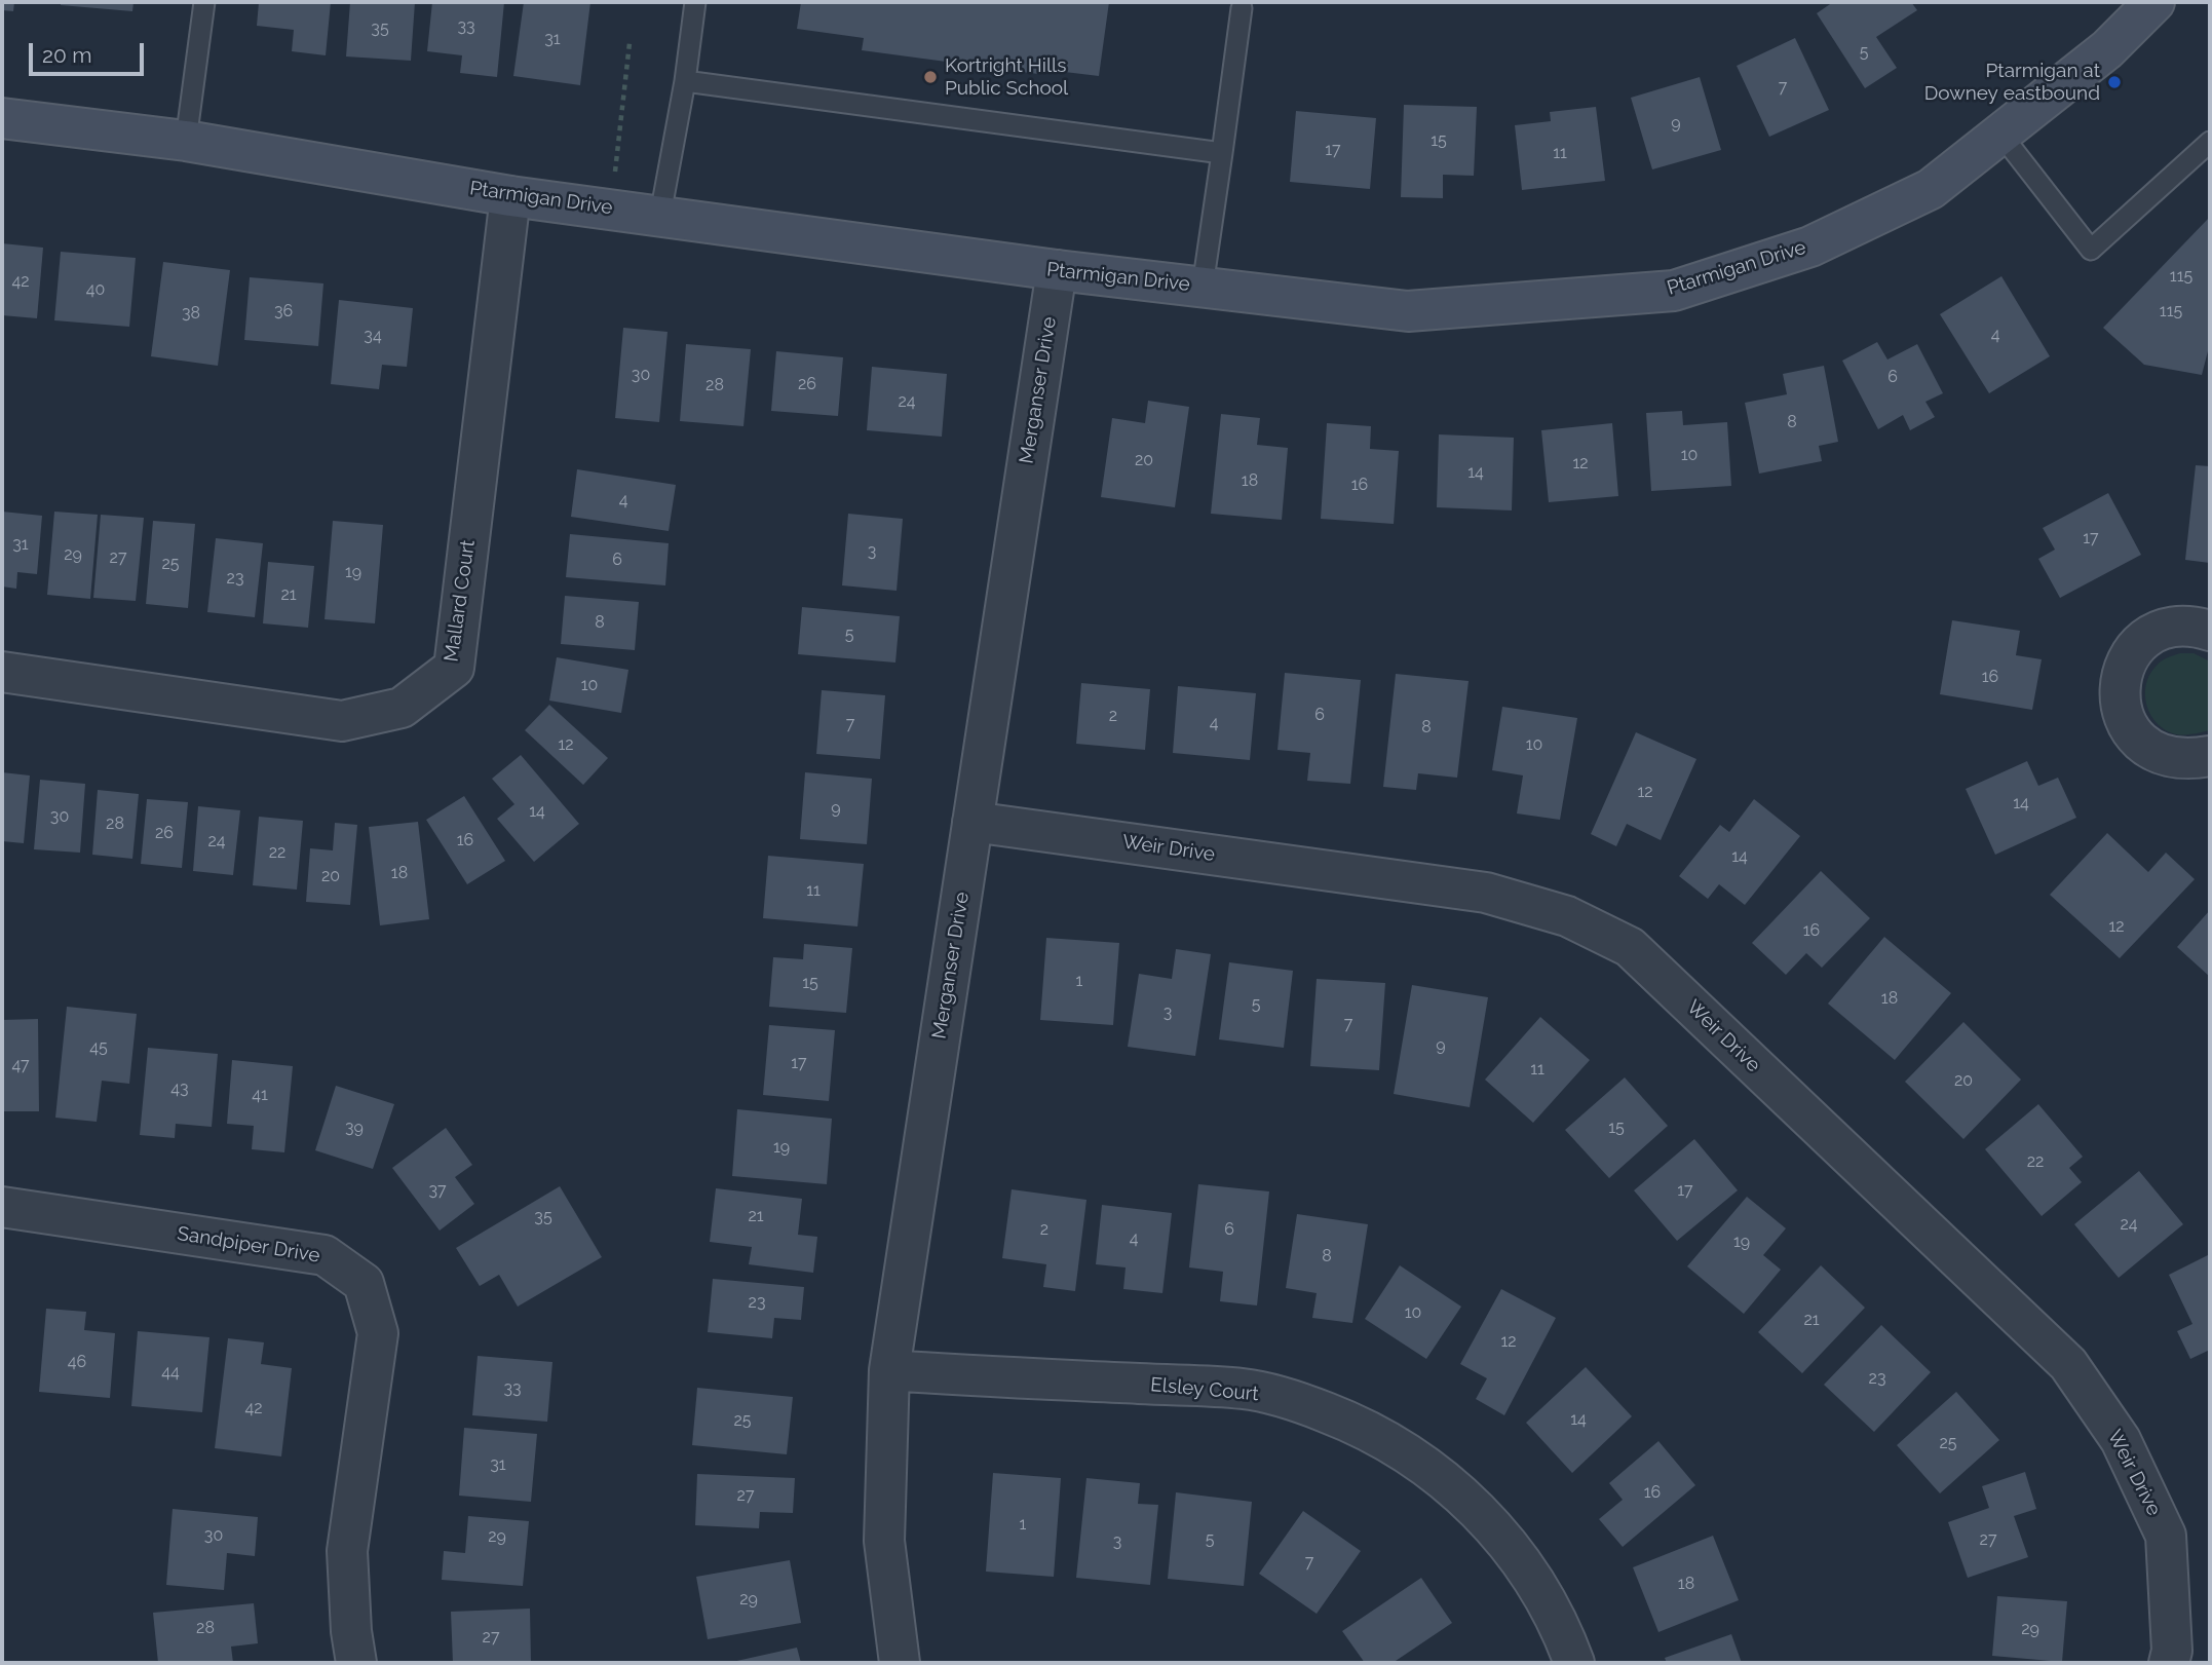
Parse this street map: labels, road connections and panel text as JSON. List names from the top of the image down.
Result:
{
  "streets": {
    "street": [
      "Ptarmigan Drive",
      "Merganser Drive",
      "Mallard Court",
      "Weir Drive",
      "Sandpiper Drive",
      "Elsley Court"
    ]
  },
  "crossings": [
    ["Ptarmigan Drive", "Merganser Drive"],
    ["Ptarmigan Drive", "Mallard Court"],
    ["Merganser Drive", "Weir Drive"],
    ["Merganser Drive", "Elsley Court"]
  ],
  "places": ["Kortright Hills Public School", "Ptarmigan at Downey eastbound"],
  "house_numbers": [
    "33",
    "35",
    "31",
    "5",
    "7",
    "9",
    "15",
    "17",
    "11",
    "115",
    "42",
    "40",
    "36",
    "115",
    "38",
    "4",
    "34",
    "30",
    "6",
    "26",
    "28",
    "24",
    "8",
    "10",
    "20",
    "12",
    "14",
    "18",
    "16",
    "4",
    "17",
    "31",
    "3",
    "29",
    "27",
    "6",
    "25",
    "19",
    "23",
    "21",
    "8",
    "5",
    "16",
    "10",
    "6",
    "2",
    "4",
    "7",
    "8",
    "12",
    "10",
    "12",
    "14",
    "9",
    "14",
    "30",
    "28",
    "26",
    "16",
    "24",
    "22",
    "14",
    "18",
    "20",
    "11",
    "12",
    "16",
    "1",
    "15",
    "18",
    "5",
    "3",
    "7",
    "9",
    "45",
    "17",
    "47",
    "11",
    "20",
    "43",
    "41",
    "39",
    "15",
    "19",
    "22",
    "37",
    "17",
    "21",
    "35",
    "24",
    "2",
    "6",
    "4",
    "19",
    "8",
    "23",
    "10",
    "21",
    "12",
    "46",
    "44",
    "23",
    "33",
    "42",
    "14",
    "25",
    "25",
    "31",
    "16",
    "27",
    "1",
    "30",
    "29",
    "5",
    "27",
    "3",
    "7",
    "18",
    "29",
    "28",
    "29",
    "27"
  ],
  "scale_bar": "20 m"
}
